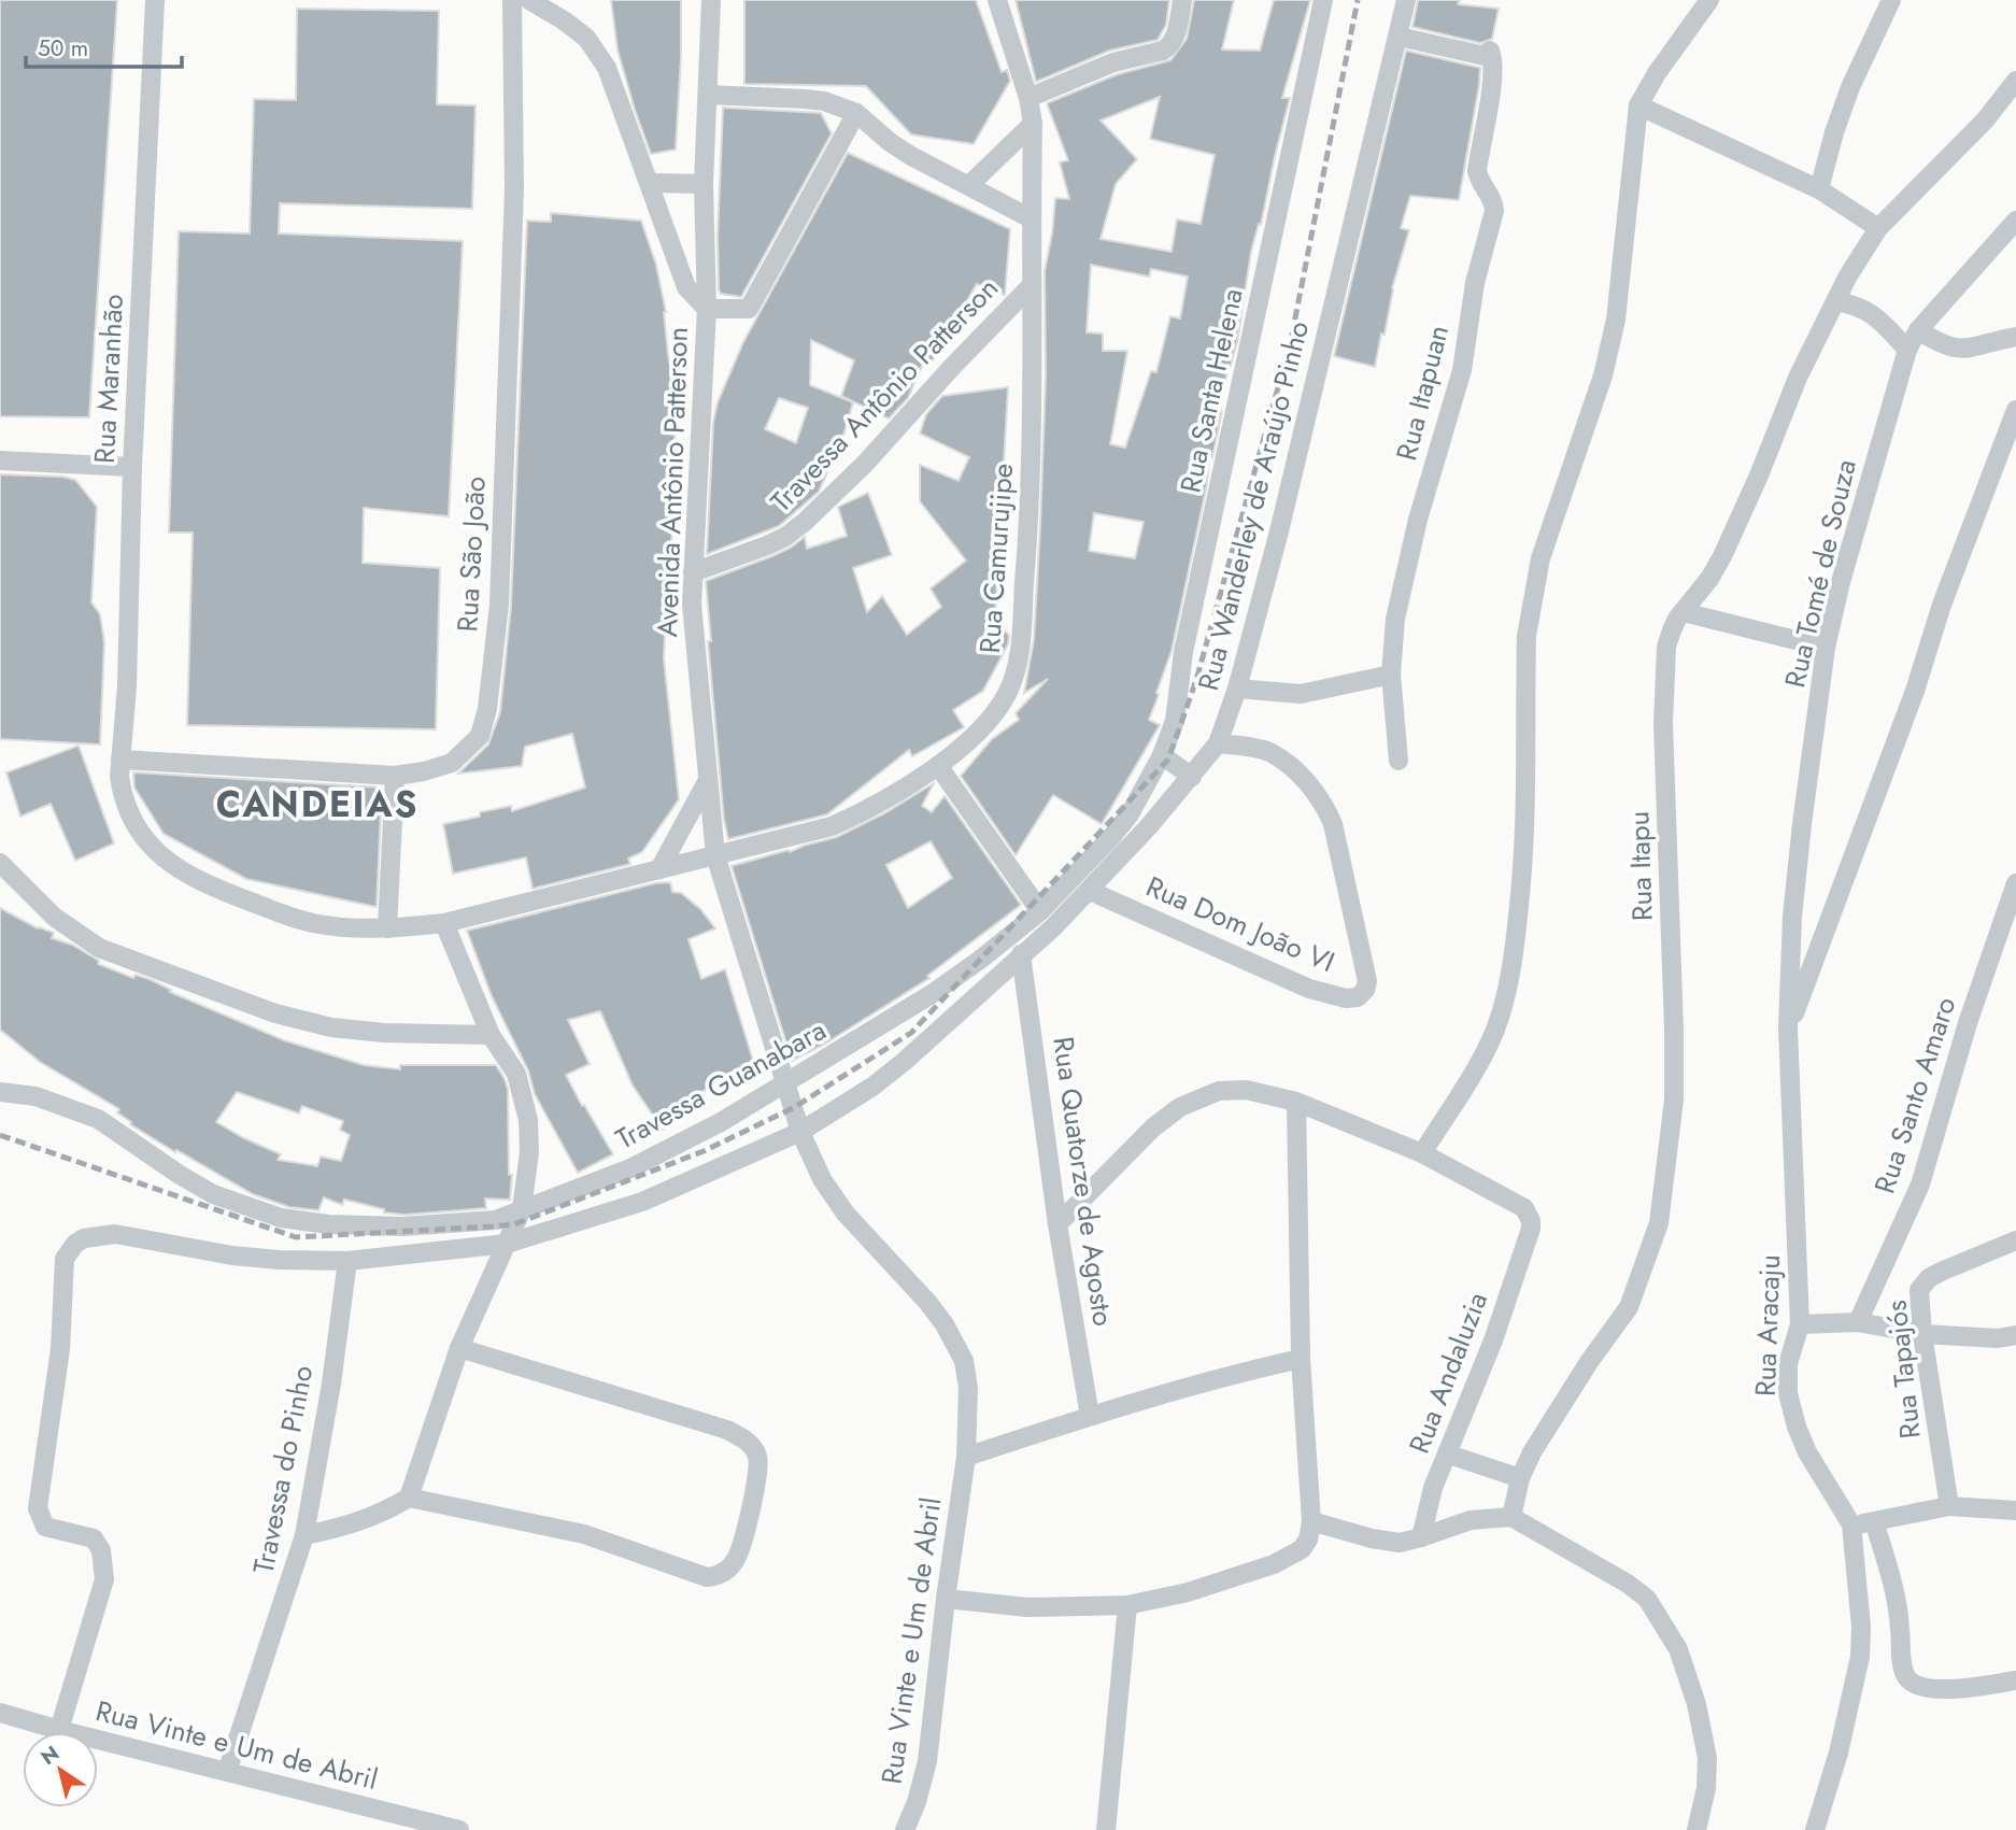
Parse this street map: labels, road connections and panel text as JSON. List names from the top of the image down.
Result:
{
  "streets": {
    "street": [
      "Rua Maranhão",
      "Rua Santa Helena",
      "Rua Itapuan",
      "Travessa Antônio Patterson",
      "Avenida Antônio Patterson",
      "Rua Wanderley de Araújo Pinho",
      "Rua São João",
      "Rua Camurujipe",
      "Rua Tomé de Souza",
      "Rua Itapu",
      "Rua Dom João VI",
      "Travessa Guanabara",
      "Rua Santo Amaro",
      "Rua Quatorze de Agosto",
      "Rua Aracaju",
      "Rua Tapajós",
      "Rua Andaluzia",
      "Travessa do Pinho",
      "Rua Vinte e Um de Abril"
    ]
  },
  "crossings": [
    ["Rua Maranhão", "Rua São João"],
    ["Rua Santa Helena", "Travessa Guanabara"],
    ["Rua Itapuan", "Rua Wanderley de Araújo Pinho"],
    ["Travessa Antônio Patterson", "Avenida Antônio Patterson"],
    ["Travessa Antônio Patterson", "Rua Camurujipe"],
    ["Avenida Antônio Patterson", "Rua Wanderley de Araújo Pinho"],
    ["Avenida Antônio Patterson", "Rua Camurujipe"],
    ["Avenida Antônio Patterson", "Travessa Guanabara"],
    ["Avenida Antônio Patterson", "Rua Vinte e Um de Abril"],
    ["Rua Wanderley de Araújo Pinho", "Rua Dom João VI"],
    ["Rua Wanderley de Araújo Pinho", "Rua Quatorze de Agosto"],
    ["Rua Wanderley de Araújo Pinho", "Travessa do Pinho"],
    ["Rua Wanderley de Araújo Pinho", "Rua Vinte e Um de Abril"],
    ["Rua Tomé de Souza", "Rua Aracaju"],
    ["Travessa do Pinho", "Rua Vinte e Um de Abril"]
  ],
  "districts": ["CANDEIAS"],
  "scale_bar": "50 m",
  "north": "top left"
}
